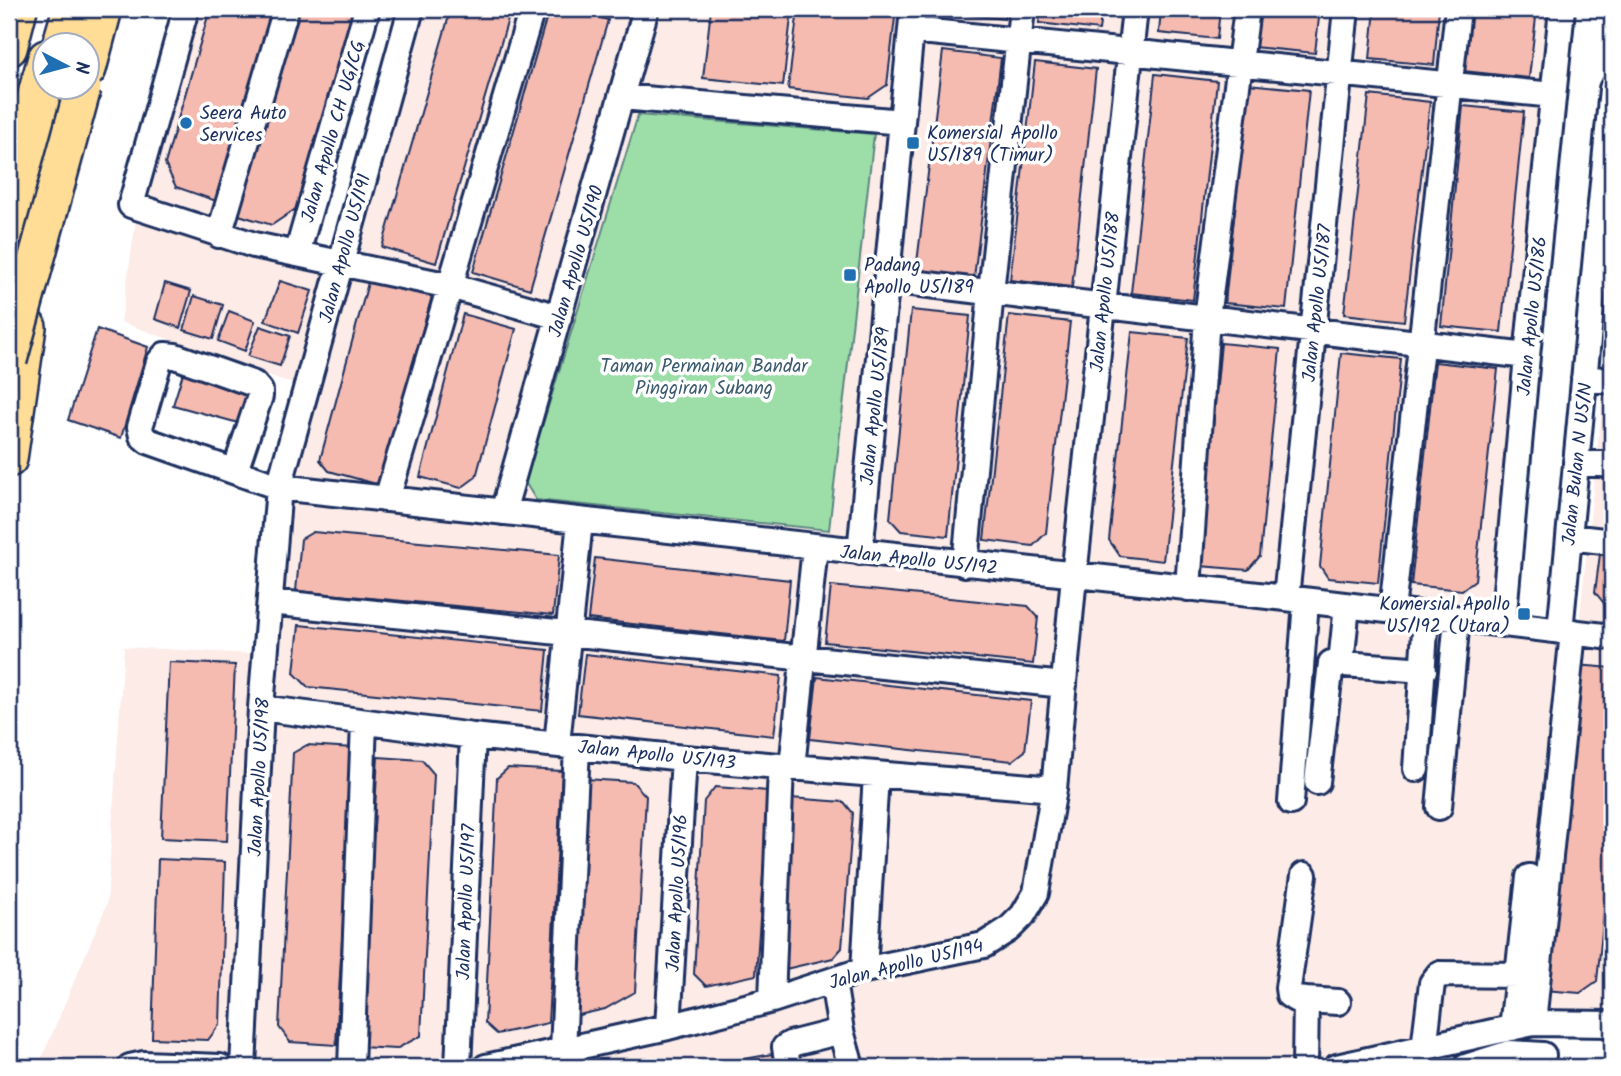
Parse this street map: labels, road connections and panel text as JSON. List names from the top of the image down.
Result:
{
  "streets": {
    "street": [
      "Jalan Apollo CH UG/CG",
      "Jalan Apollo U5/191",
      "Jalan Apollo U5/190",
      "Jalan Apollo U5/188",
      "Jalan Apollo U5/187",
      "Jalan Apollo U5/186",
      "Jalan Apollo U5/189",
      "Jalan Bulan N U5/N",
      "Jalan Apollo U5/192",
      "Jalan Apollo U5/193",
      "Jalan Apollo U5/198",
      "Jalan Apollo U5/196",
      "Jalan Apollo U5/197",
      "Jalan Apollo U5/194"
    ]
  },
  "crossings": [
    ["Jalan Apollo U5/191", "Jalan Apollo U5/192"],
    ["Jalan Apollo U5/191", "Jalan Apollo U5/198"],
    ["Jalan Apollo U5/190", "Jalan Apollo U5/192"],
    ["Jalan Apollo U5/188", "Jalan Apollo U5/192"],
    ["Jalan Apollo U5/188", "Jalan Apollo U5/194"],
    ["Jalan Apollo U5/187", "Jalan Apollo U5/192"],
    ["Jalan Apollo U5/186", "Jalan Apollo U5/192"],
    ["Jalan Apollo U5/189", "Jalan Apollo U5/192"],
    ["Jalan Bulan N U5/N", "Jalan Apollo U5/192"],
    ["Jalan Apollo U5/192", "Jalan Apollo U5/198"],
    ["Jalan Apollo U5/192", "Jalan Apollo U5/194"],
    ["Jalan Apollo U5/193", "Jalan Apollo U5/198"],
    ["Jalan Apollo U5/193", "Jalan Apollo U5/196"],
    ["Jalan Apollo U5/193", "Jalan Apollo U5/197"],
    ["Jalan Apollo U5/193", "Jalan Apollo U5/194"],
    ["Jalan Apollo U5/196", "Jalan Apollo U5/194"]
  ],
  "parks": ["Taman Permainan Bandar Pinggiran Subang"],
  "places": {
    "other": ["Seera Auto Services"],
    "transit": ["Komersial Apollo U5/189 (Timur)", "Padang Apollo U5/189", "Komersial Apollo U5/192 (Utara)"]
  },
  "north": "right"
}
